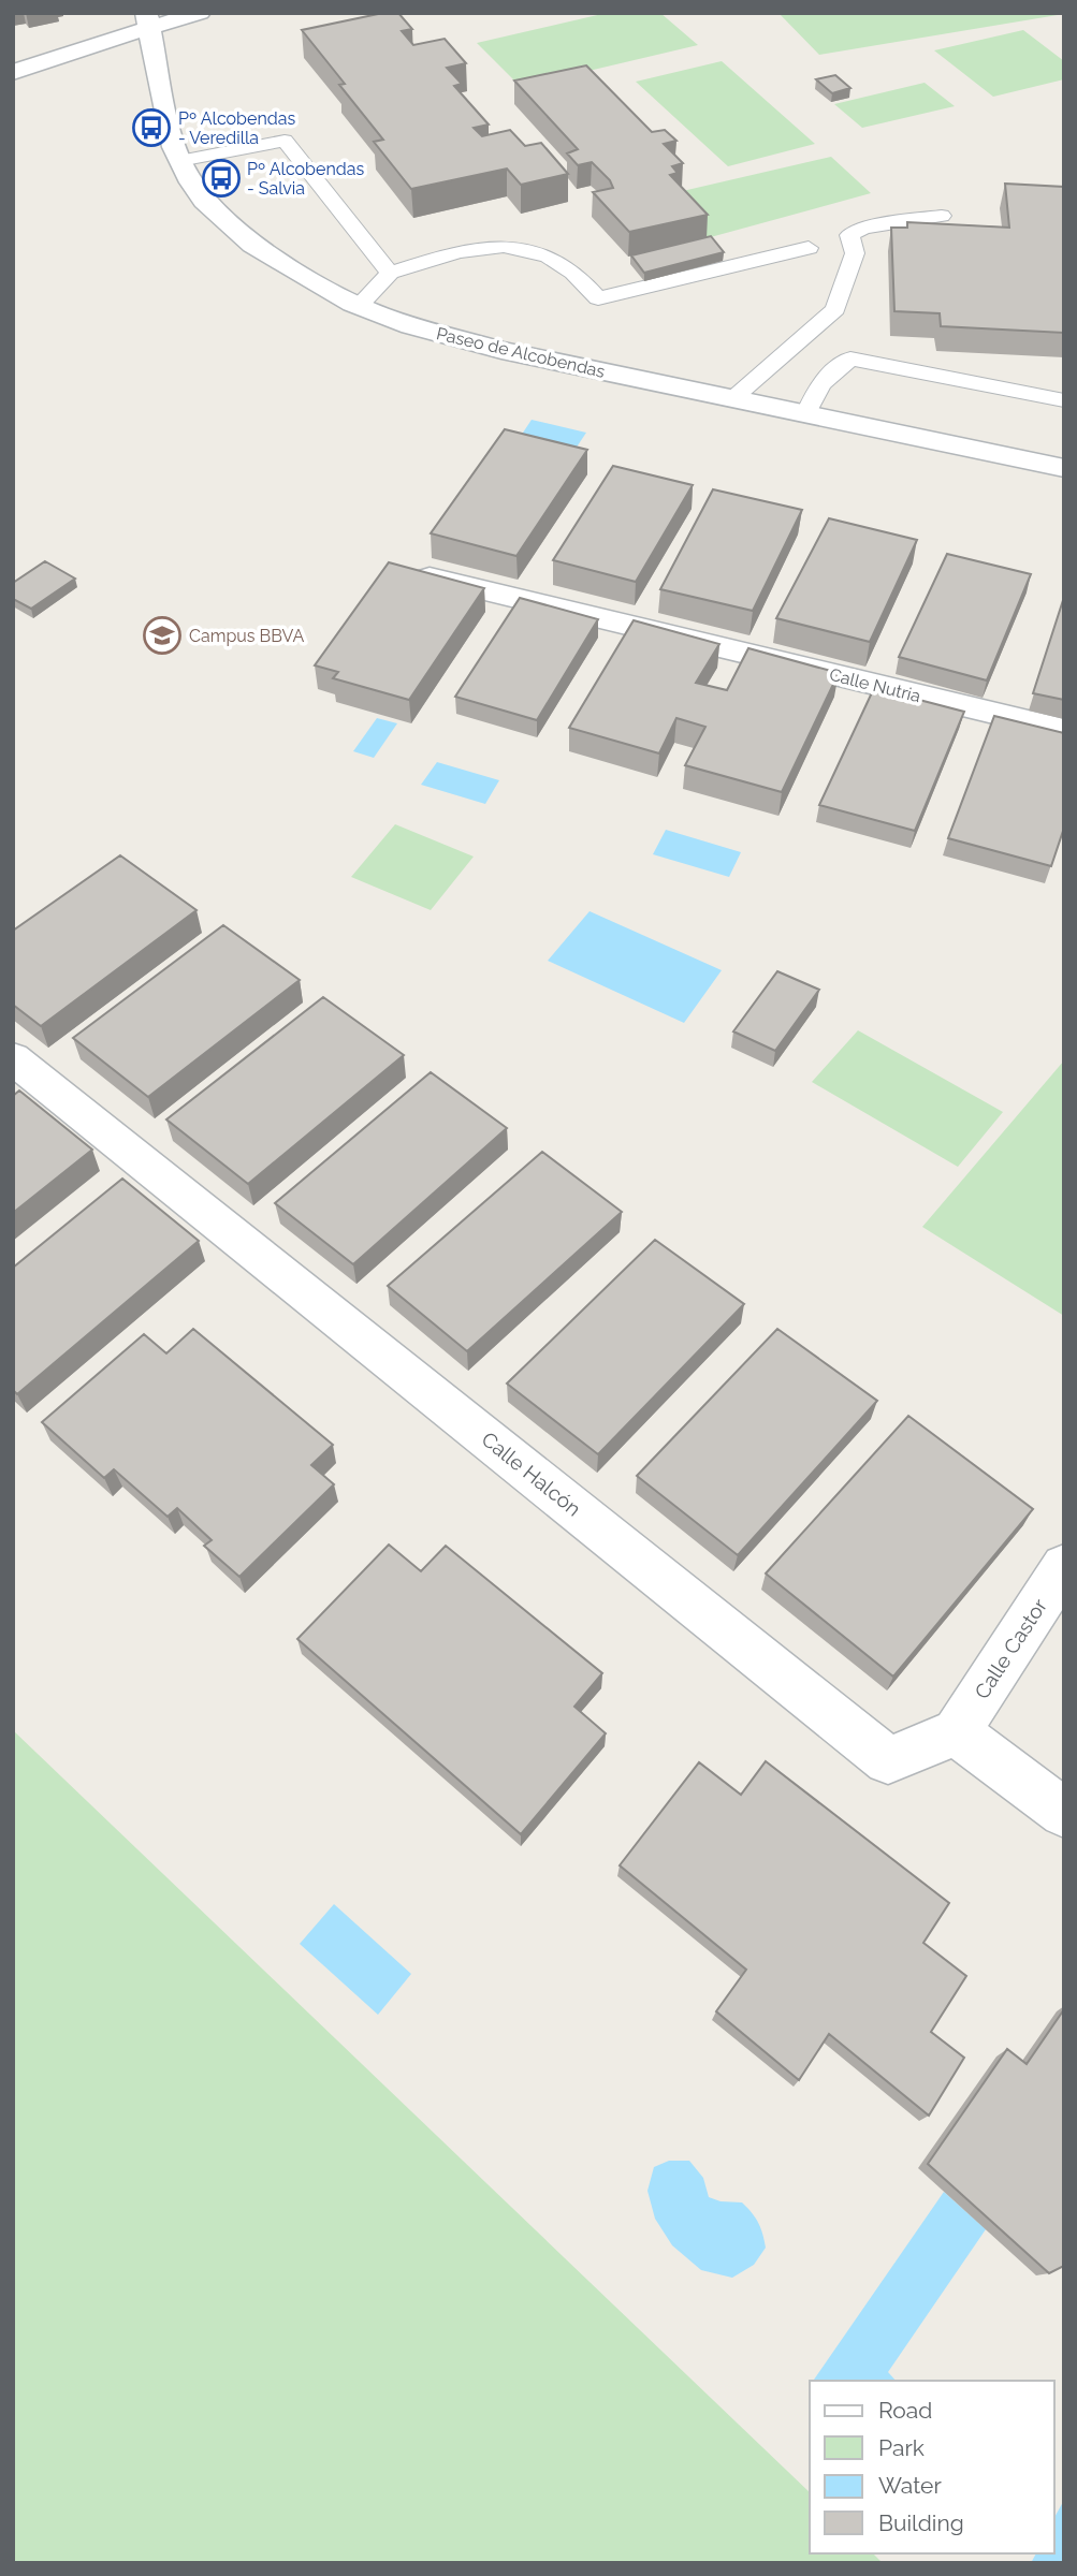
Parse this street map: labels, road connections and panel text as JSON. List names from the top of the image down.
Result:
{
  "streets": {
    "street": [
      "Paseo de Alcobendas",
      "Calle Nutria",
      "Calle Halcón",
      "Calle Castor"
    ]
  },
  "crossings": [
    ["Calle Halcón", "Calle Castor"]
  ],
  "places": {
    "bus stop": ["Pº Alcobendas - Veredilla", "Pº Alcobendas - Salvia"],
    "school or university": ["Campus BBVA"]
  },
  "legend": [
    "Road",
    "Park",
    "Water",
    "Building"
  ]
}
